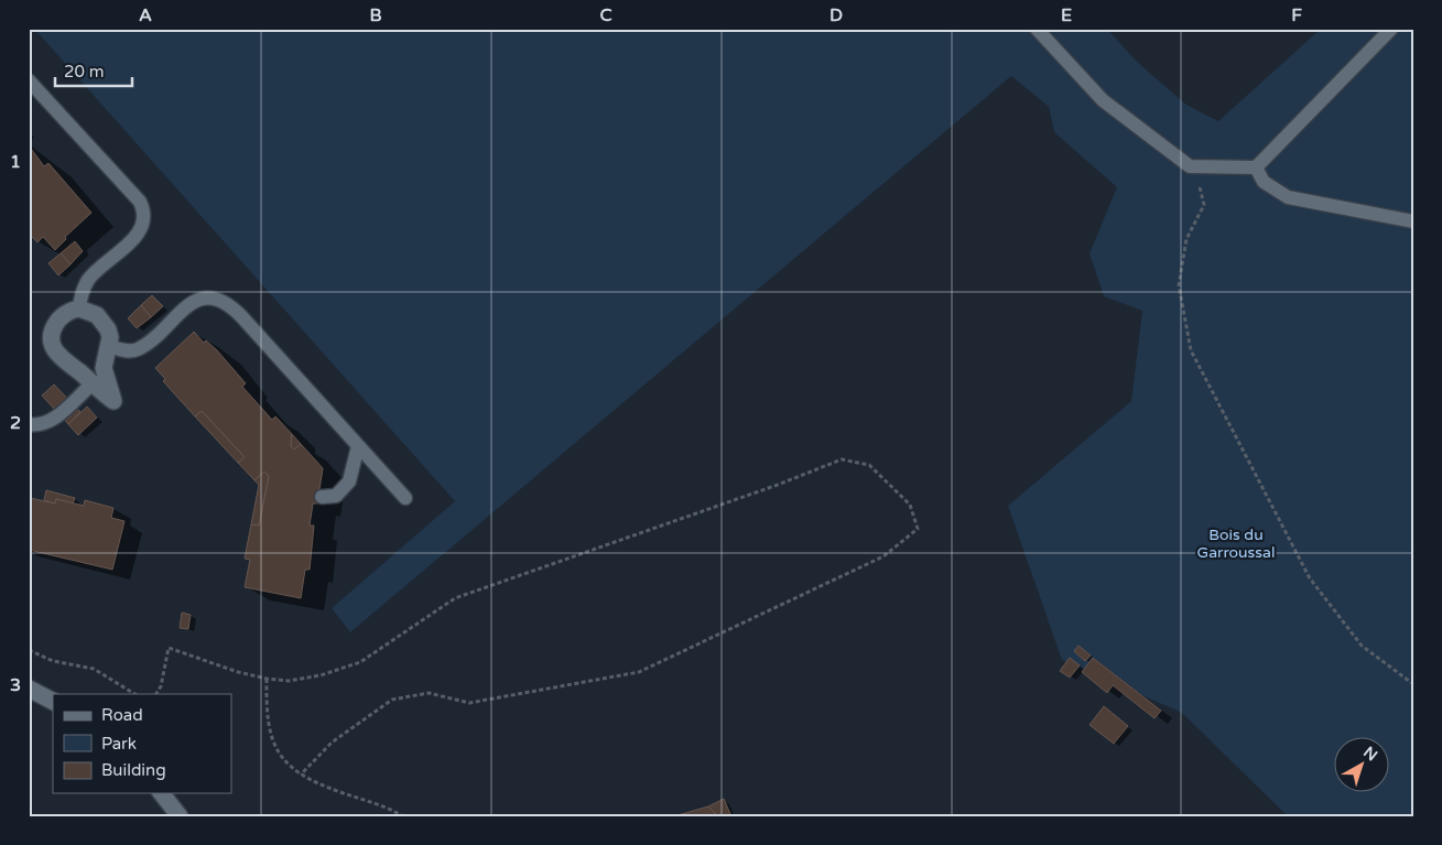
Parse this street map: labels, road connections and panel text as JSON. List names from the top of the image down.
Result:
{
  "parks": ["Bois du Garroussal"],
  "legend": ["Road", "Park", "Building"],
  "scale_bar": "20 m",
  "north": "top right",
  "grid": {
    "columns": [
      "A",
      "B",
      "C",
      "D",
      "E",
      "F"
    ],
    "rows": ["1", "2", "3"]
  }
}
